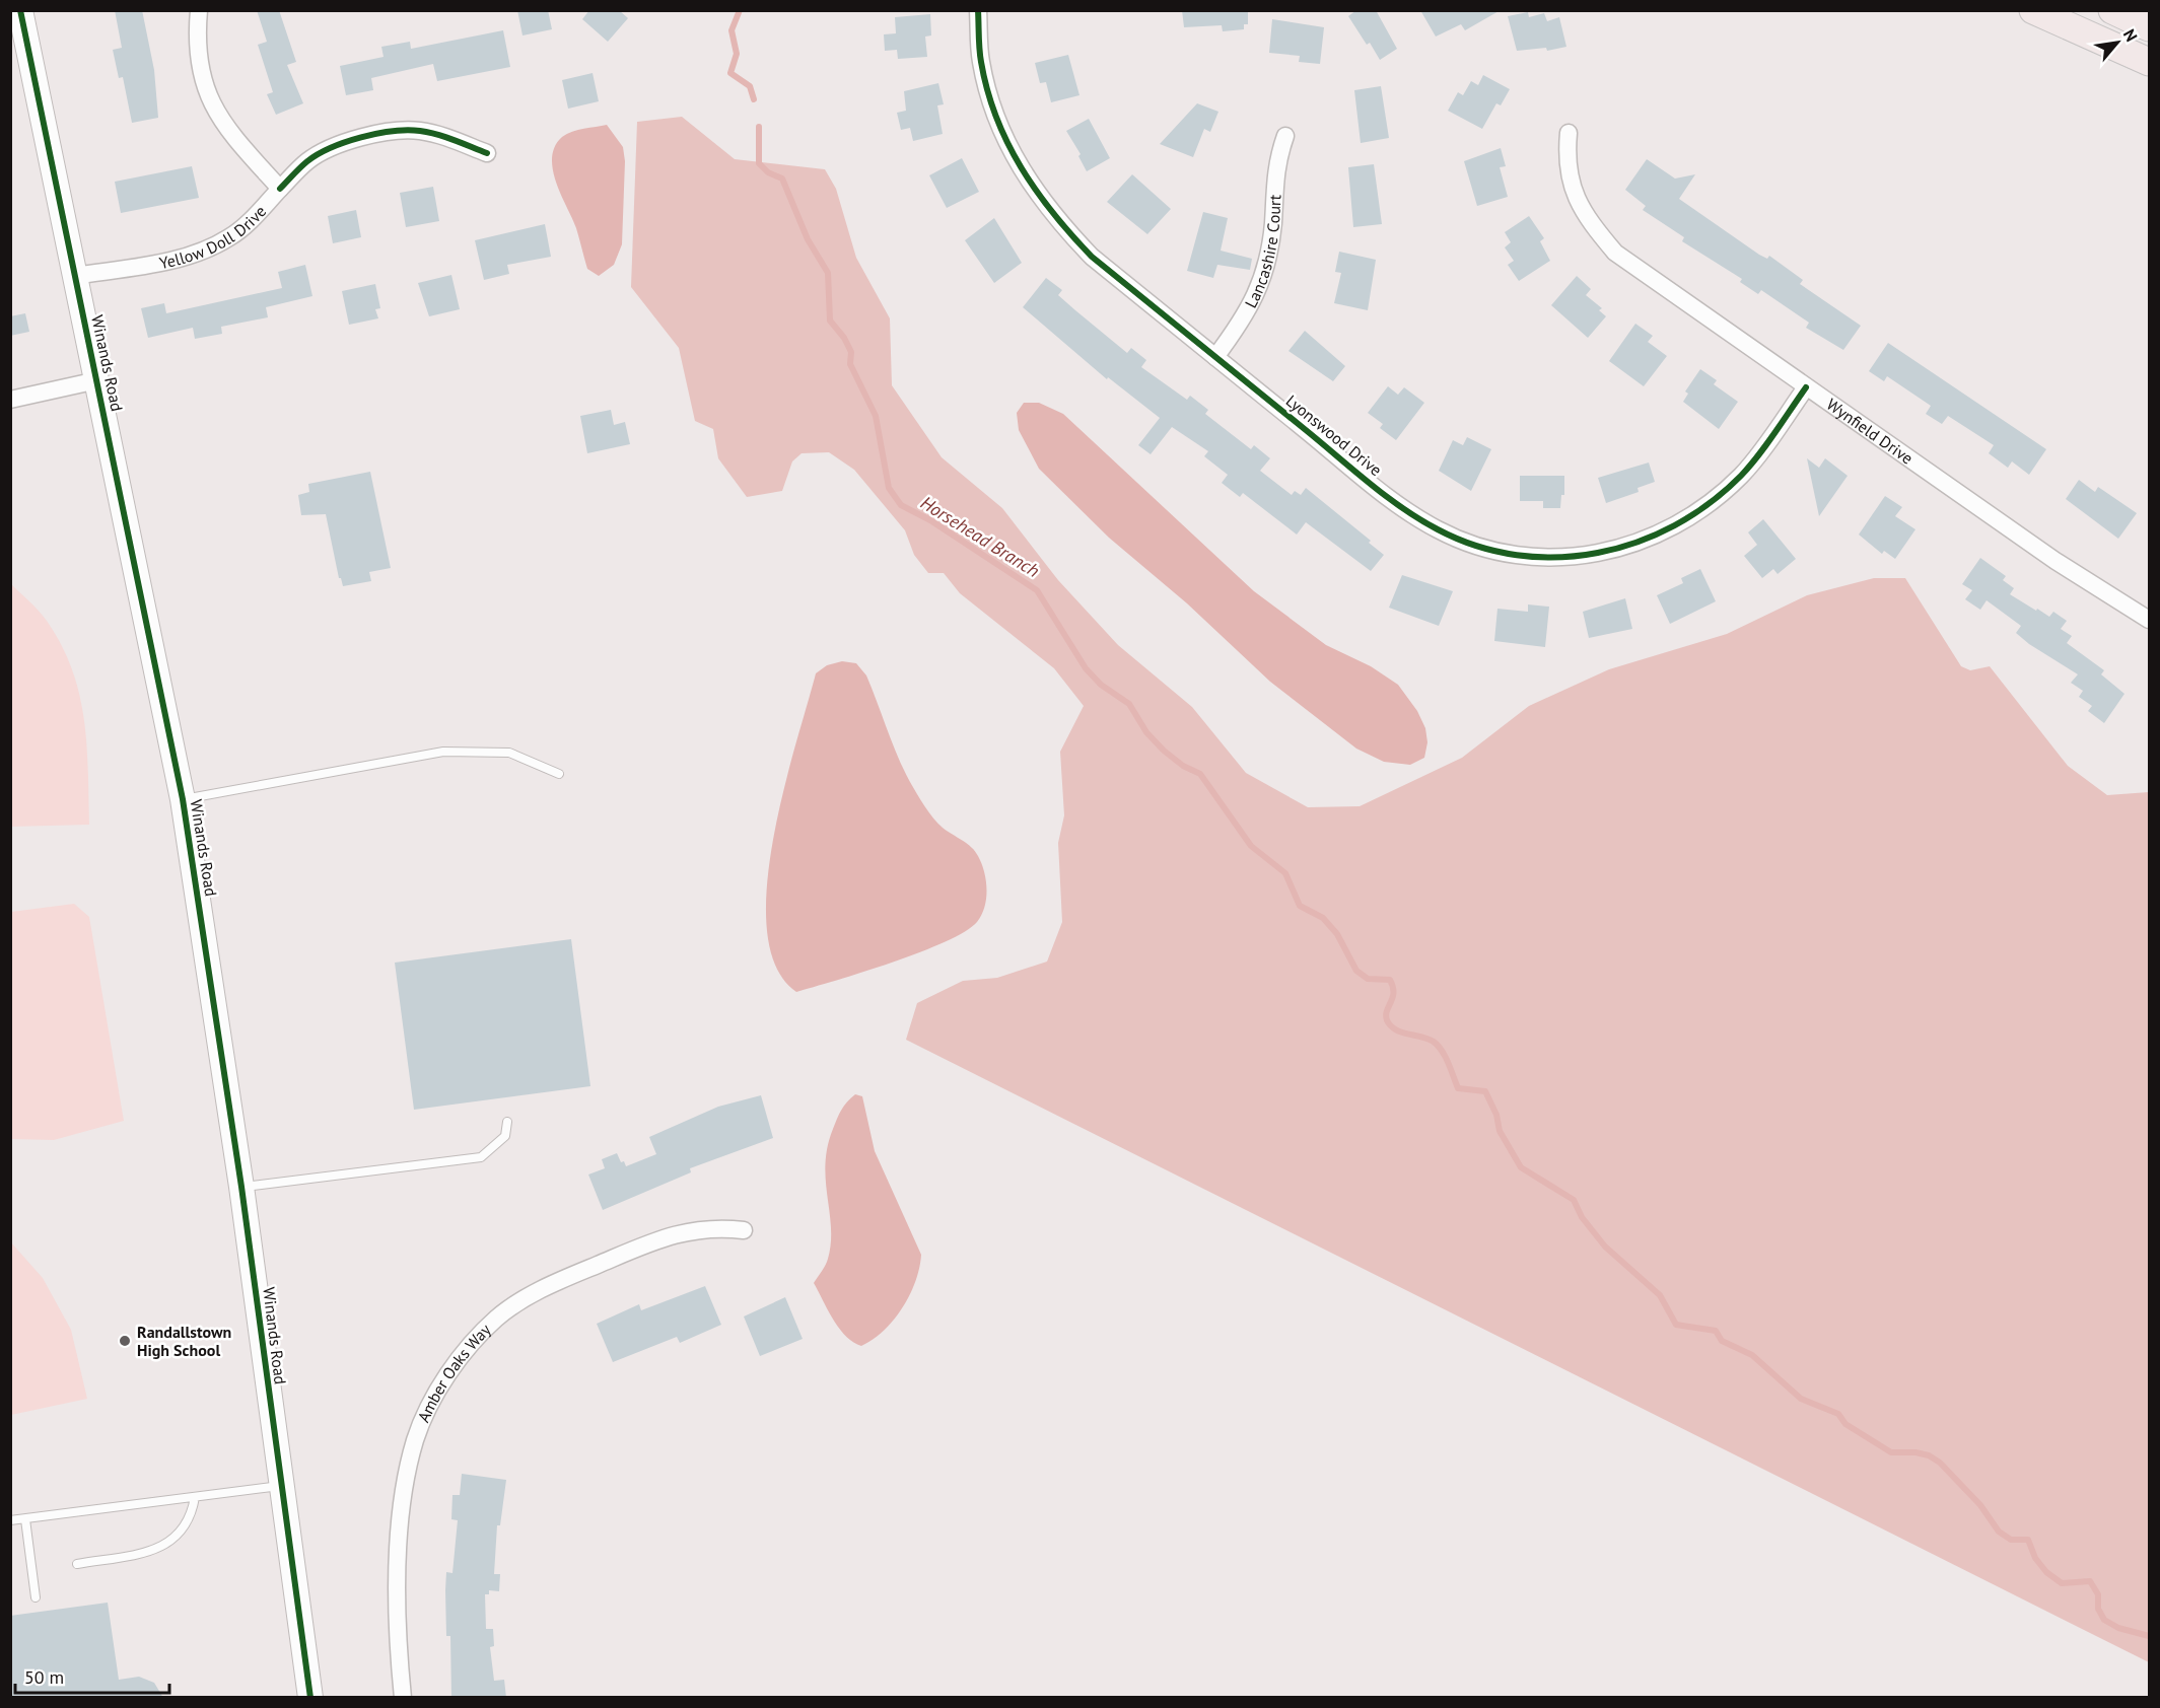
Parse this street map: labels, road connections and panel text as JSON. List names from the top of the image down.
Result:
{
  "streets": {
    "street": [
      "Yellow Doll Drive",
      "Lancashire Court",
      "Winands Road",
      "Wynfield Drive",
      "Lyonswood Drive",
      "Amber Oaks Way"
    ]
  },
  "crossings": [
    ["Yellow Doll Drive", "Winands Road"],
    ["Lancashire Court", "Lyonswood Drive"],
    ["Wynfield Drive", "Lyonswood Drive"]
  ],
  "water": ["Horsehead Branch"],
  "places": ["Randallstown High School"],
  "scale_bar": "50 m",
  "north": "top right"
}
